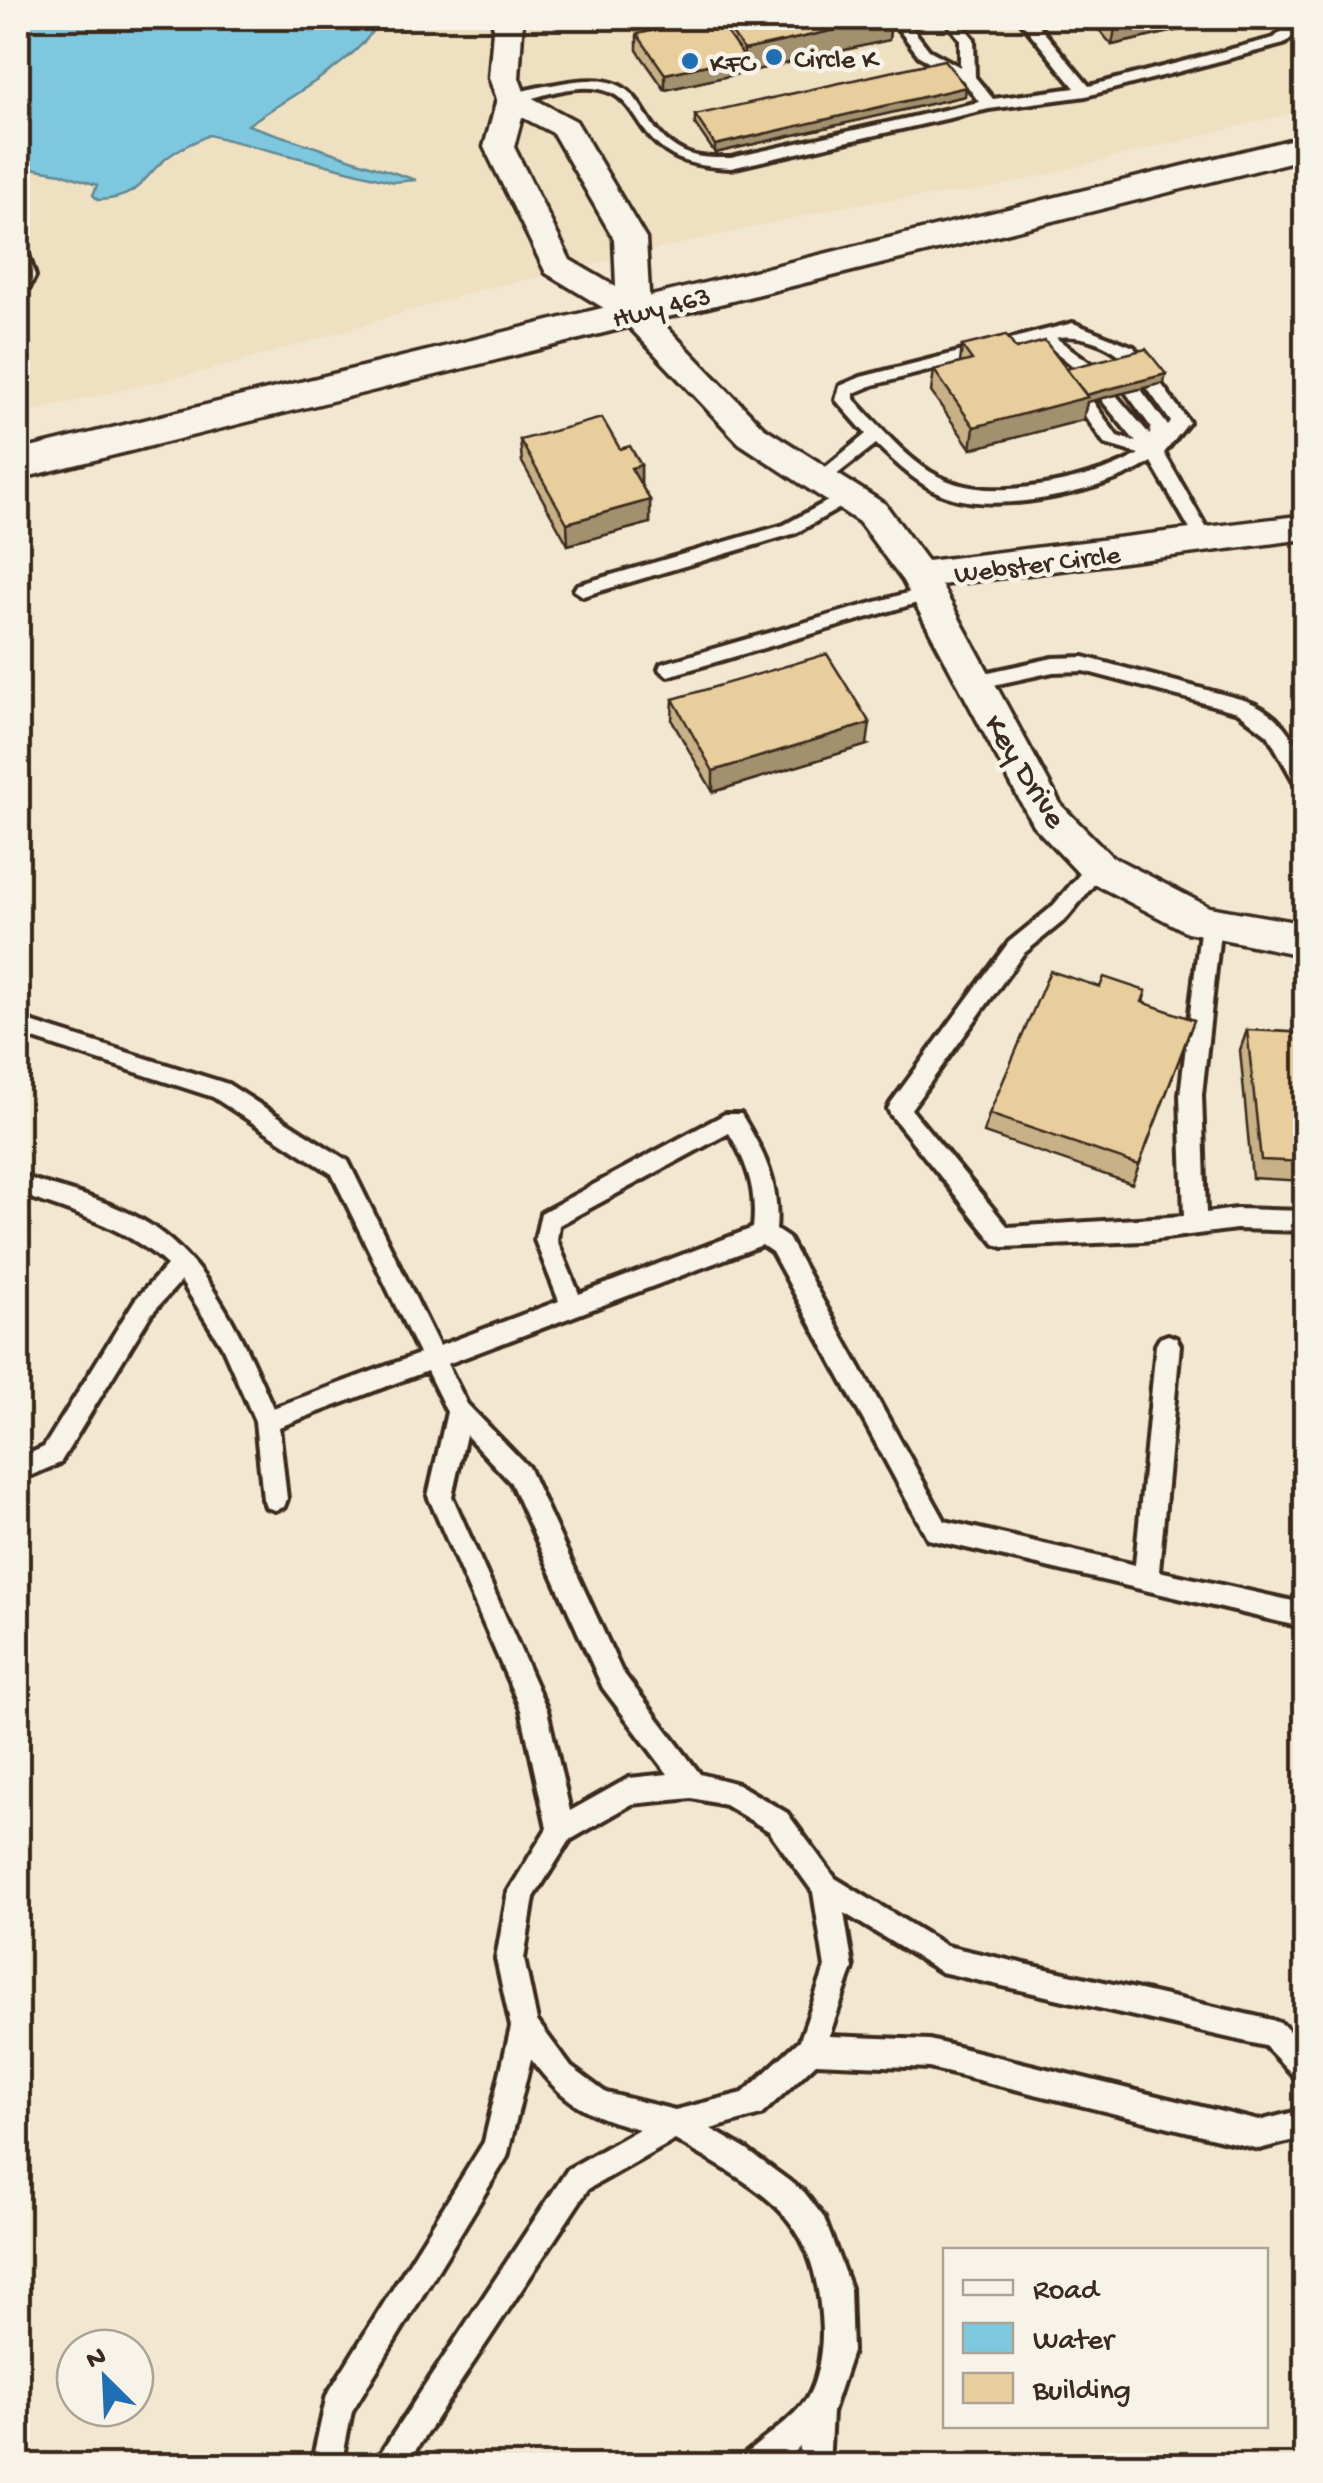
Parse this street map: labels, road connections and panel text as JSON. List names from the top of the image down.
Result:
{
  "streets": {
    "main road": ["Hwy 463"],
    "street": ["Webster Circle", "Key Drive"]
  },
  "crossings": [
    ["Hwy 463", "Webster Circle"],
    ["Webster Circle", "Key Drive"]
  ],
  "places": ["Circle K", "KFC"],
  "legend": ["Road", "Water", "Building"],
  "north": "top left"
}
